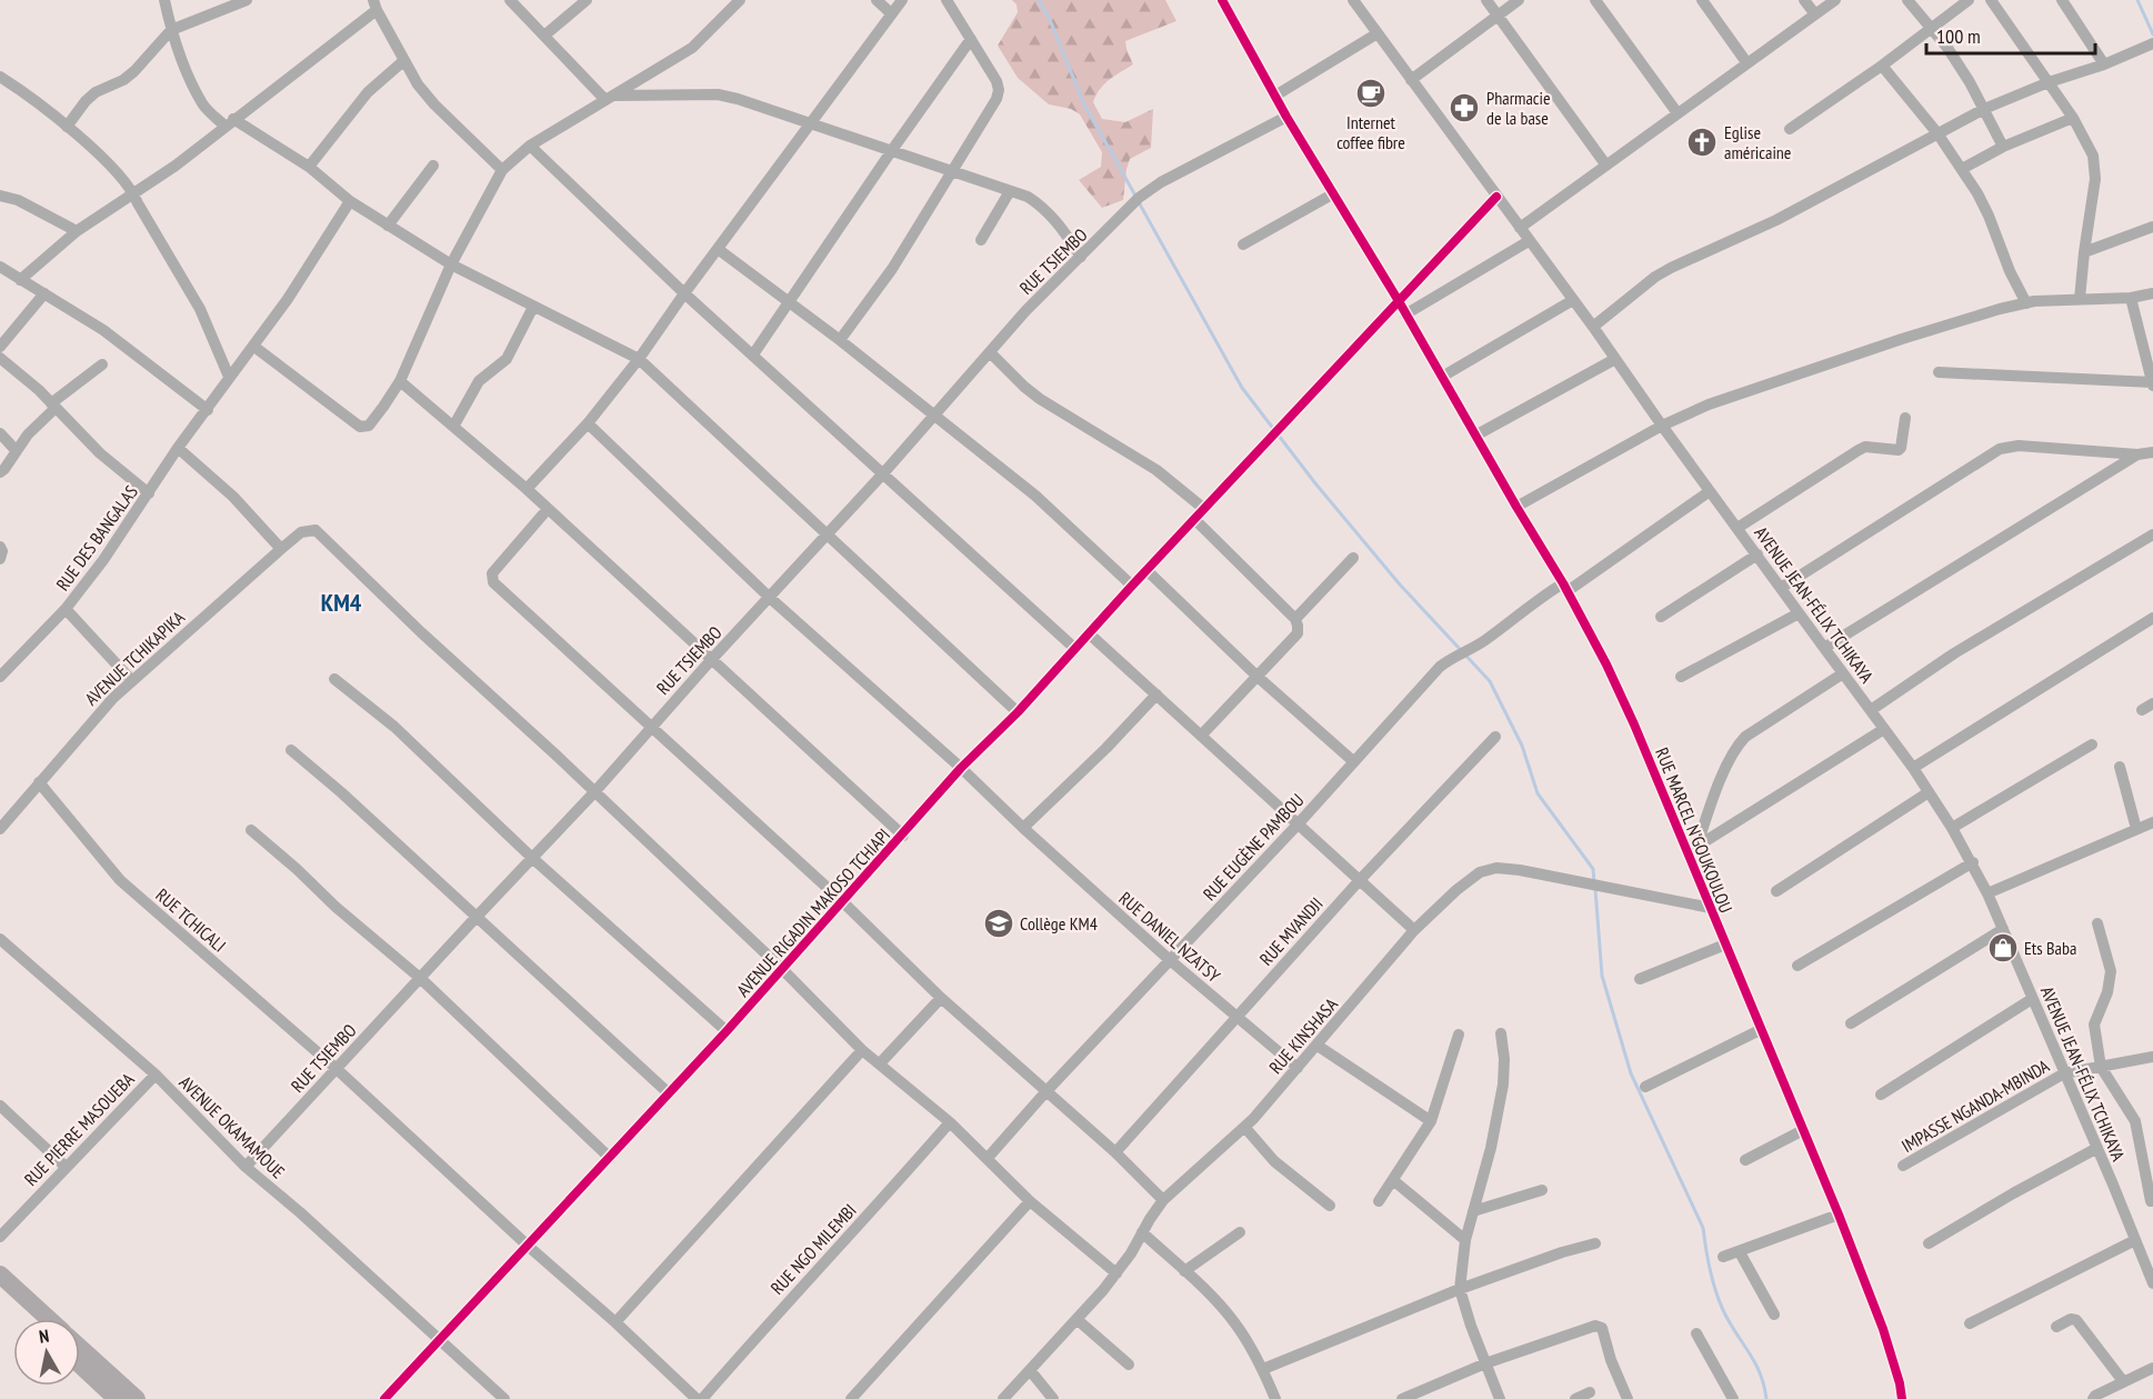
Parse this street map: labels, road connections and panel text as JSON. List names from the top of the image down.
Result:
{
  "streets": {
    "street": [
      "RUE TSIEMBO",
      "RUE DES BANGALAS",
      "AVENUE JEAN-FÉLIX TCHIKAYA",
      "AVENUE TCHIKAPIKA",
      "RUE MARCEL N'GOUKOULOU",
      "RUE EUGÈNE PAMBOU",
      "AVENUE RIGADIN MAKOSO TCHIAPI",
      "RUE TCHICALI",
      "RUE MVANDJI",
      "RUE DANIEL NZATSY",
      "RUE KINSHASA",
      "IMPASSE NGANDA-MBINDA",
      "AVENUE OKAMAMOUE",
      "RUE PIERRE MASOUEBA",
      "RUE NGO MILEMBI"
    ]
  },
  "crossings": [
    ["RUE TSIEMBO", "AVENUE TCHIKAPIKA"],
    ["RUE TSIEMBO", "RUE MARCEL N'GOUKOULOU"],
    ["RUE TSIEMBO", "RUE TCHICALI"],
    ["RUE TSIEMBO", "RUE DANIEL NZATSY"],
    ["RUE TSIEMBO", "AVENUE OKAMAMOUE"],
    ["AVENUE JEAN-FÉLIX TCHIKAYA", "RUE EUGÈNE PAMBOU"],
    ["AVENUE JEAN-FÉLIX TCHIKAYA", "AVENUE RIGADIN MAKOSO TCHIAPI"],
    ["AVENUE JEAN-FÉLIX TCHIKAYA", "IMPASSE NGANDA-MBINDA"],
    ["AVENUE TCHIKAPIKA", "RUE TCHICALI"],
    ["RUE MARCEL N'GOUKOULOU", "RUE EUGÈNE PAMBOU"],
    ["RUE MARCEL N'GOUKOULOU", "AVENUE RIGADIN MAKOSO TCHIAPI"],
    ["RUE MARCEL N'GOUKOULOU", "RUE KINSHASA"],
    ["RUE EUGÈNE PAMBOU", "RUE DANIEL NZATSY"],
    ["AVENUE RIGADIN MAKOSO TCHIAPI", "RUE TCHICALI"],
    ["AVENUE RIGADIN MAKOSO TCHIAPI", "RUE DANIEL NZATSY"],
    ["AVENUE RIGADIN MAKOSO TCHIAPI", "AVENUE OKAMAMOUE"],
    ["RUE MVANDJI", "RUE DANIEL NZATSY"],
    ["RUE DANIEL NZATSY", "RUE KINSHASA"],
    ["AVENUE OKAMAMOUE", "RUE PIERRE MASOUEBA"]
  ],
  "districts": ["KM4"],
  "places": {
    "cafe": ["Internet coffee fibre"],
    "pharmacy": ["Pharmacie de la base"],
    "church": ["Eglise américaine"],
    "school or university": ["Collège KM4"],
    "shop": ["Ets Baba"]
  },
  "scale_bar": "100 m",
  "north": "top"
}
